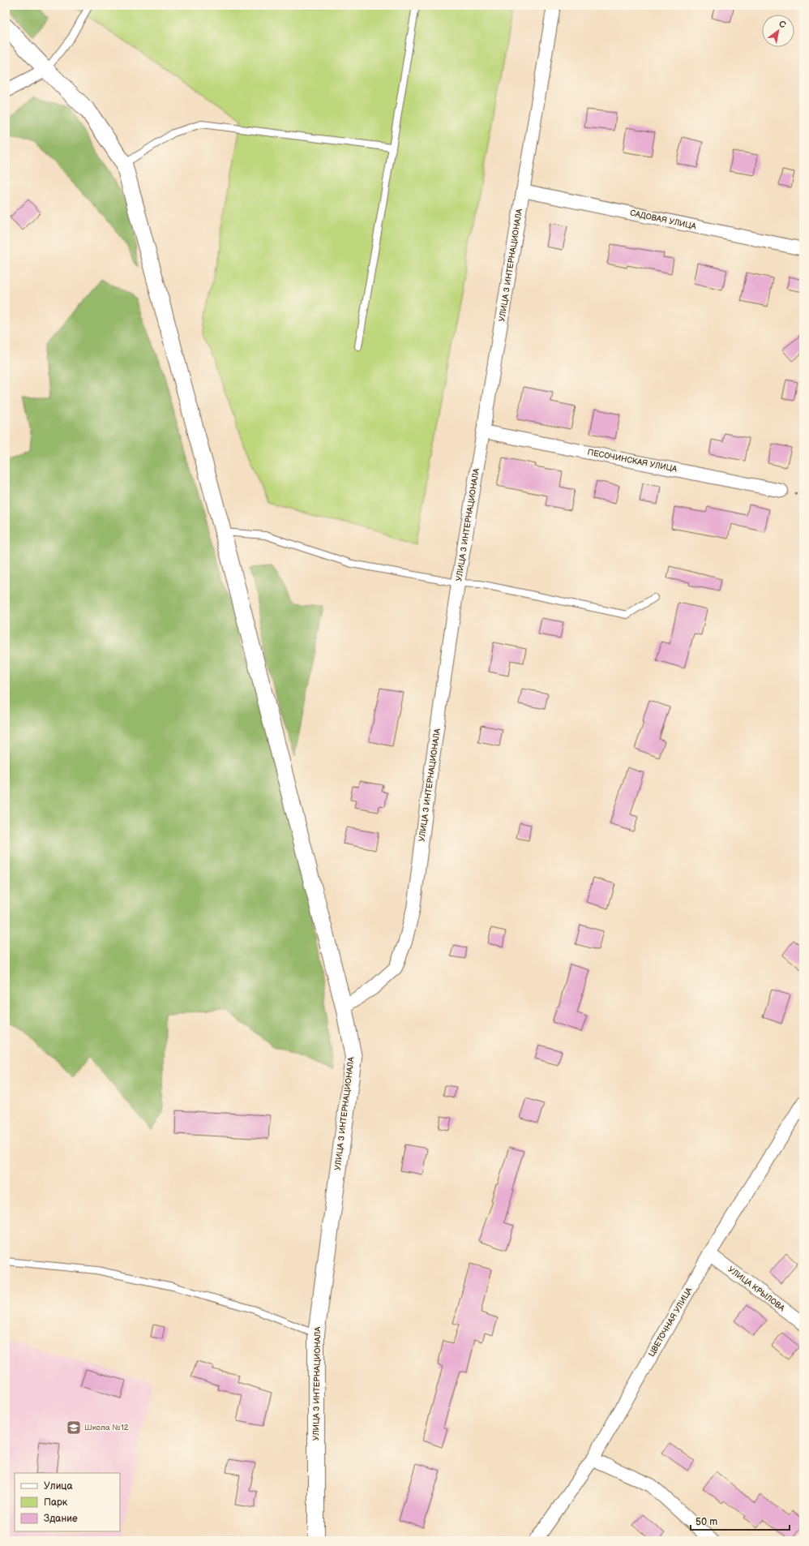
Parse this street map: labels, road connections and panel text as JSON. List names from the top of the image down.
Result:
{
  "streets": {
    "street": [
      "САДОВАЯ УЛИЦА",
      "УЛИЦА 3 ИНТЕРНАЦИОНАЛА",
      "ПЕСОЧИНСКАЯ УЛИЦА",
      "УЛИЦА КРЫЛОВА",
      "ЦВЕТОЧНАЯ УЛИЦА"
    ]
  },
  "crossings": [
    ["САДОВАЯ УЛИЦА", "УЛИЦА 3 ИНТЕРНАЦИОНАЛА"],
    ["УЛИЦА 3 ИНТЕРНАЦИОНАЛА", "ПЕСОЧИНСКАЯ УЛИЦА"],
    ["УЛИЦА КРЫЛОВА", "ЦВЕТОЧНАЯ УЛИЦА"]
  ],
  "places": {
    "school or university": ["Школа №12"]
  },
  "legend": ["Улица", "Парк", "Здание"],
  "scale_bar": "50 m",
  "north": "top right"
}
